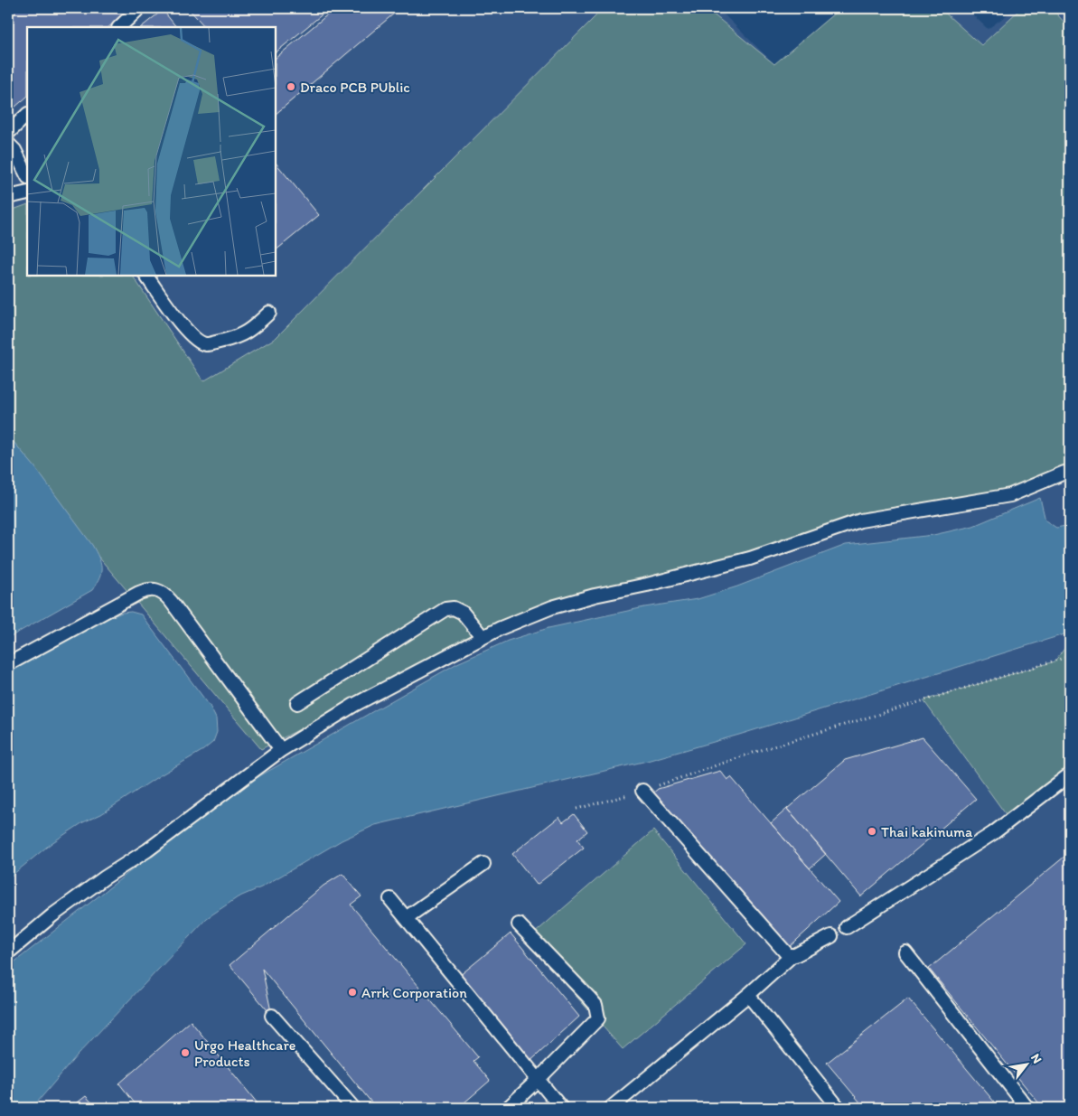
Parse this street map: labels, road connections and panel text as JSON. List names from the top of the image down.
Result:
{
  "places": [
    "Draco PCB PUblic",
    "Thai kakinuma",
    "Arrk Corporation",
    "Urgo Healthcare Products"
  ],
  "north": "top right"
}
